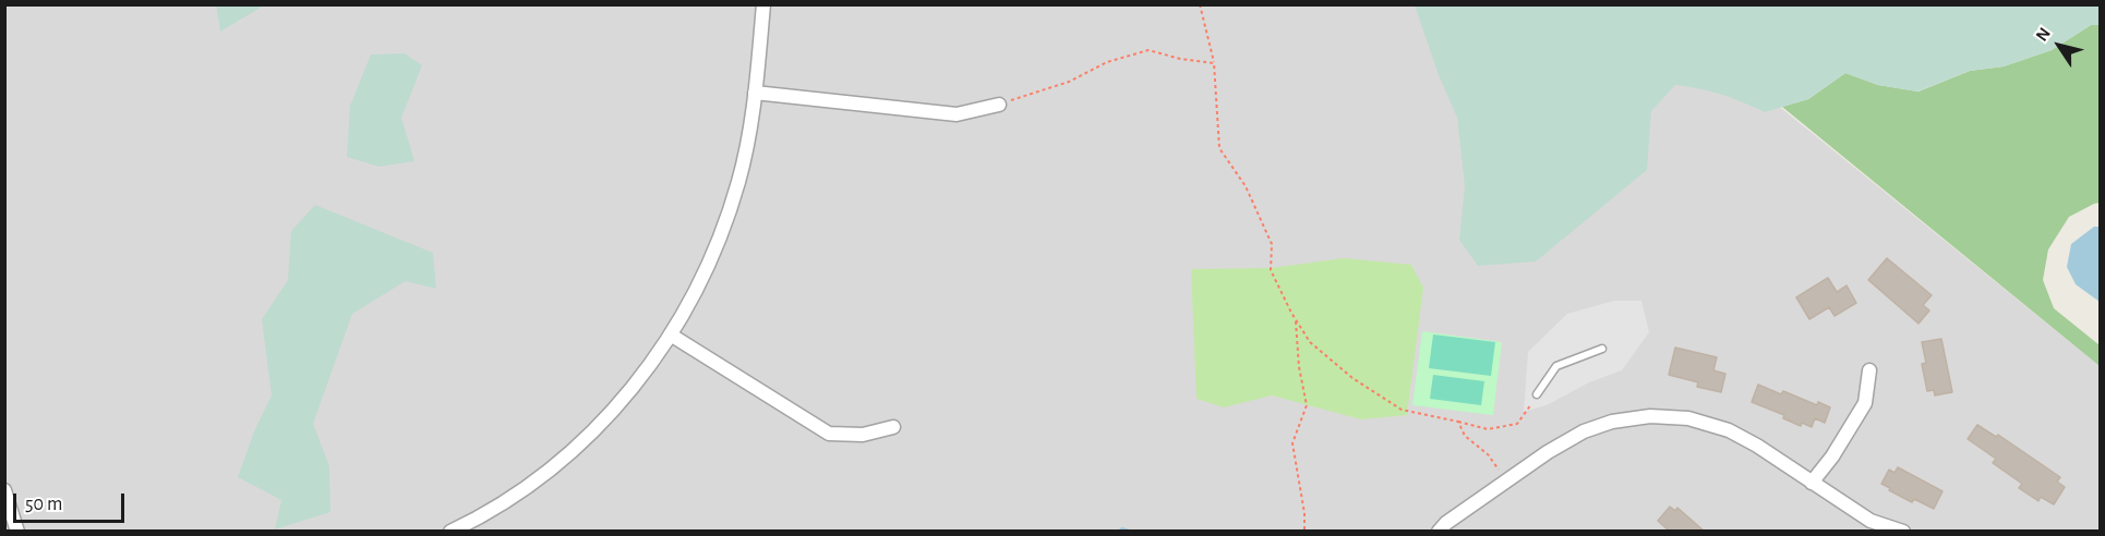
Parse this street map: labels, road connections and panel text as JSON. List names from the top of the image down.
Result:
{
  "scale_bar": "50 m",
  "north": "top left"
}
